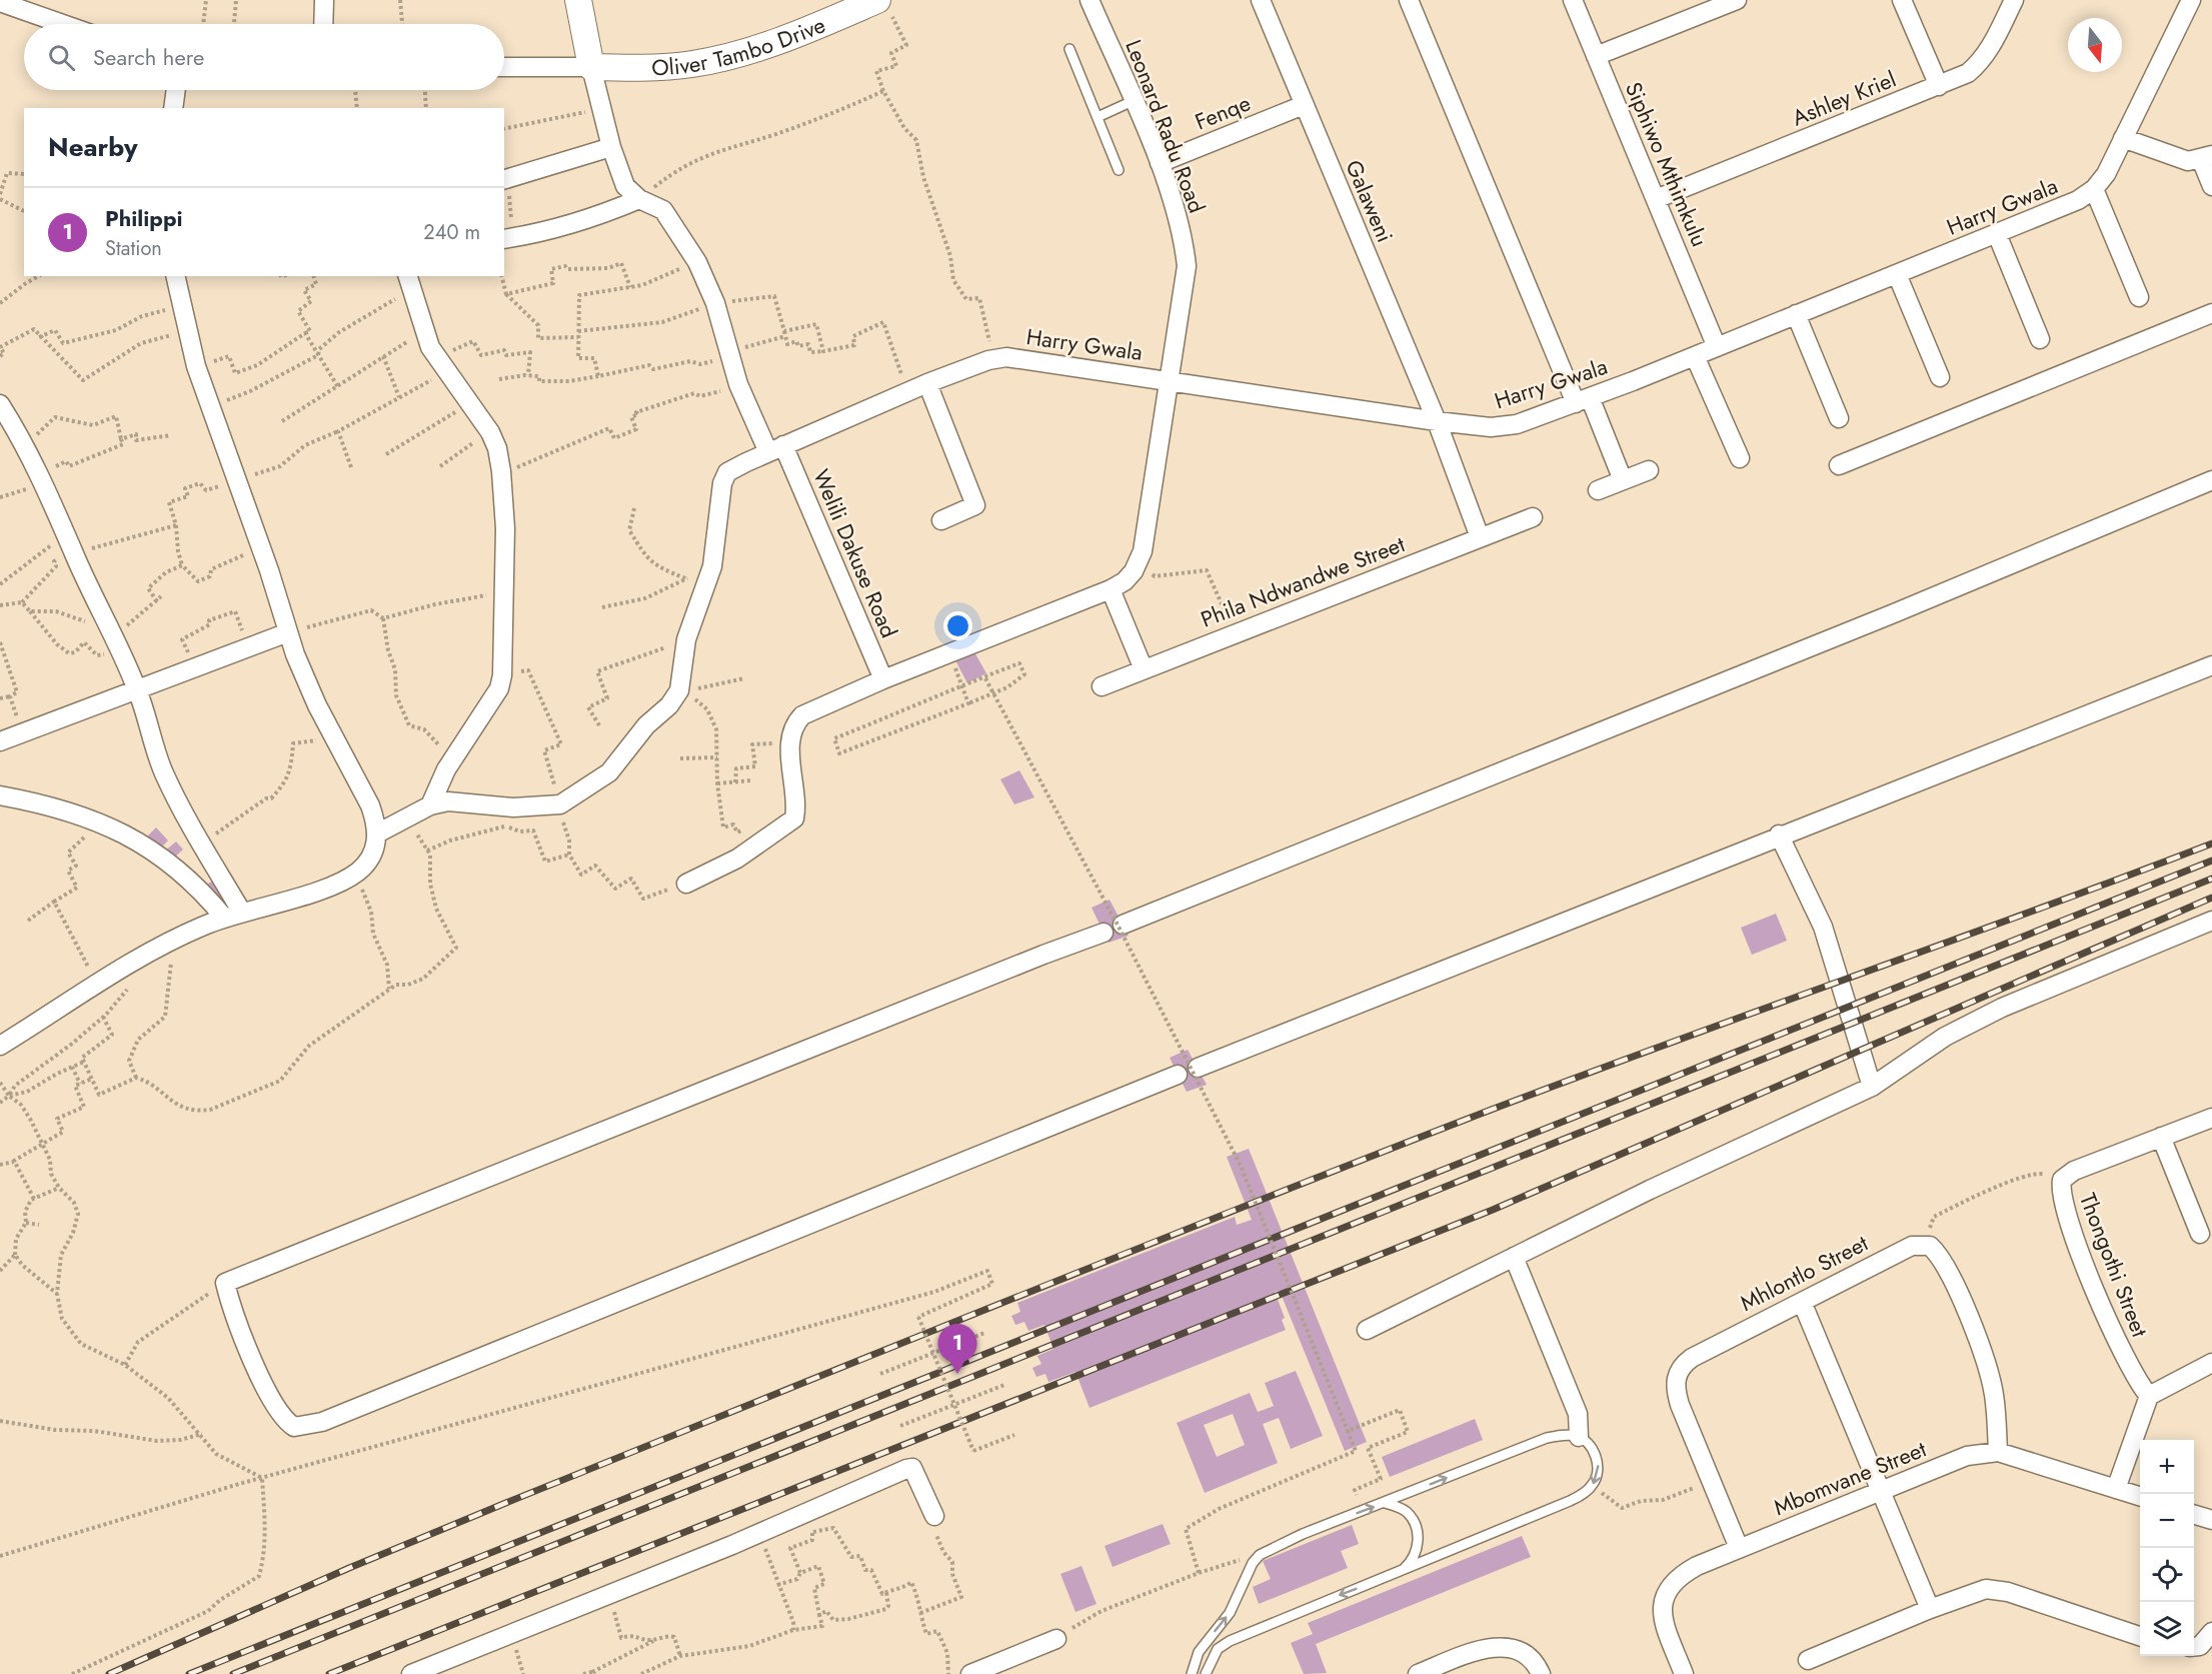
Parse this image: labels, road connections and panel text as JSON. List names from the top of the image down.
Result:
{
  "streets": {
    "street": [
      "Oliver Tambo Drive",
      "Ashley Kriel",
      "Fenqe",
      "Leonard Radu Road",
      "Siphiwo Mthimkulu",
      "Galaweni",
      "Harry Gwala",
      "Welili Dakuse Road",
      "Phila Ndwandwe Street",
      "Thongothi Street",
      "Mhlontlo Street",
      "Mbomvane Street"
    ]
  },
  "crossings": [
    ["Ashley Kriel", "Siphiwo Mthimkulu"],
    ["Fenqe", "Leonard Radu Road"],
    ["Fenqe", "Galaweni"],
    ["Leonard Radu Road", "Harry Gwala"],
    ["Leonard Radu Road", "Welili Dakuse Road"],
    ["Siphiwo Mthimkulu", "Harry Gwala"],
    ["Galaweni", "Harry Gwala"],
    ["Harry Gwala", "Welili Dakuse Road"],
    ["Mhlontlo Street", "Mbomvane Street"]
  ],
  "north": "bottom",
  "page": {
    "search": "Search here",
    "heading": "Nearby",
    "list": [
      {
        "mark": "1",
        "name": "Philippi",
        "note": "Station",
        "value": "240 m"
      }
    ],
    "pins": "1",
    "map_buttons": ["+", "−"]
  }
}
